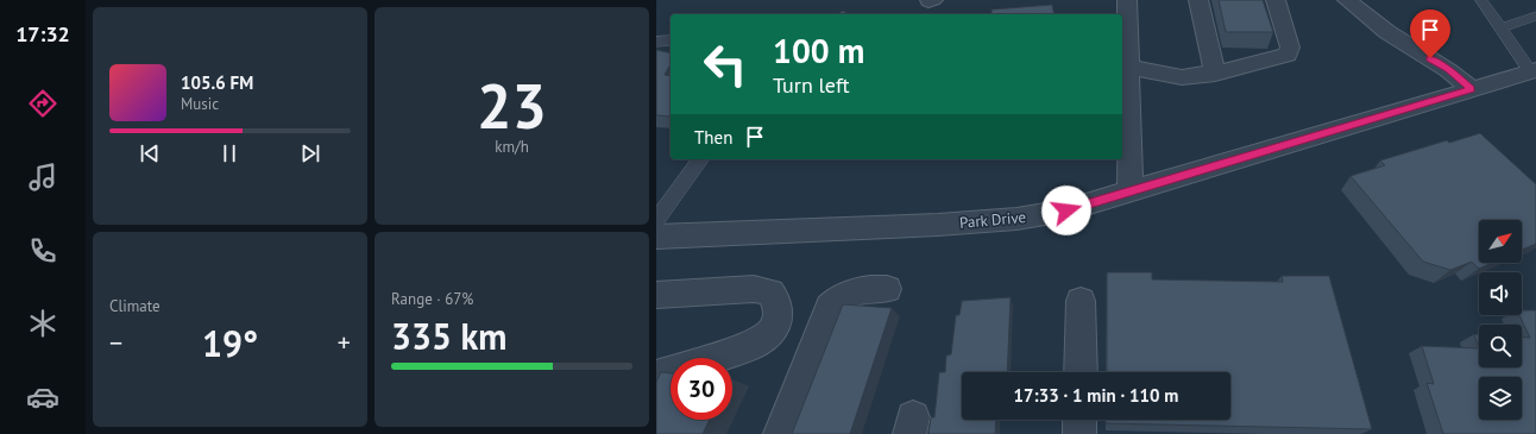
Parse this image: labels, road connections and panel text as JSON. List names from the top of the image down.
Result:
{
  "streets": {
    "street": ["Park Drive"]
  },
  "north": "top right",
  "page": {
    "tabs": "17:32",
    "tile": [
      ["23", "km/h"],
      "Climate",
      ["Range · 67%", "335 km"]
    ],
    "turn": ["100 m", "Turn left"],
    "song": ["105.6 FM", "Music"],
    "then": "Then",
    "heat": ["−", "19°", "+"],
    "limit": "30",
    "trip": "17:33 · 1 min · 110 m"
  }
}
